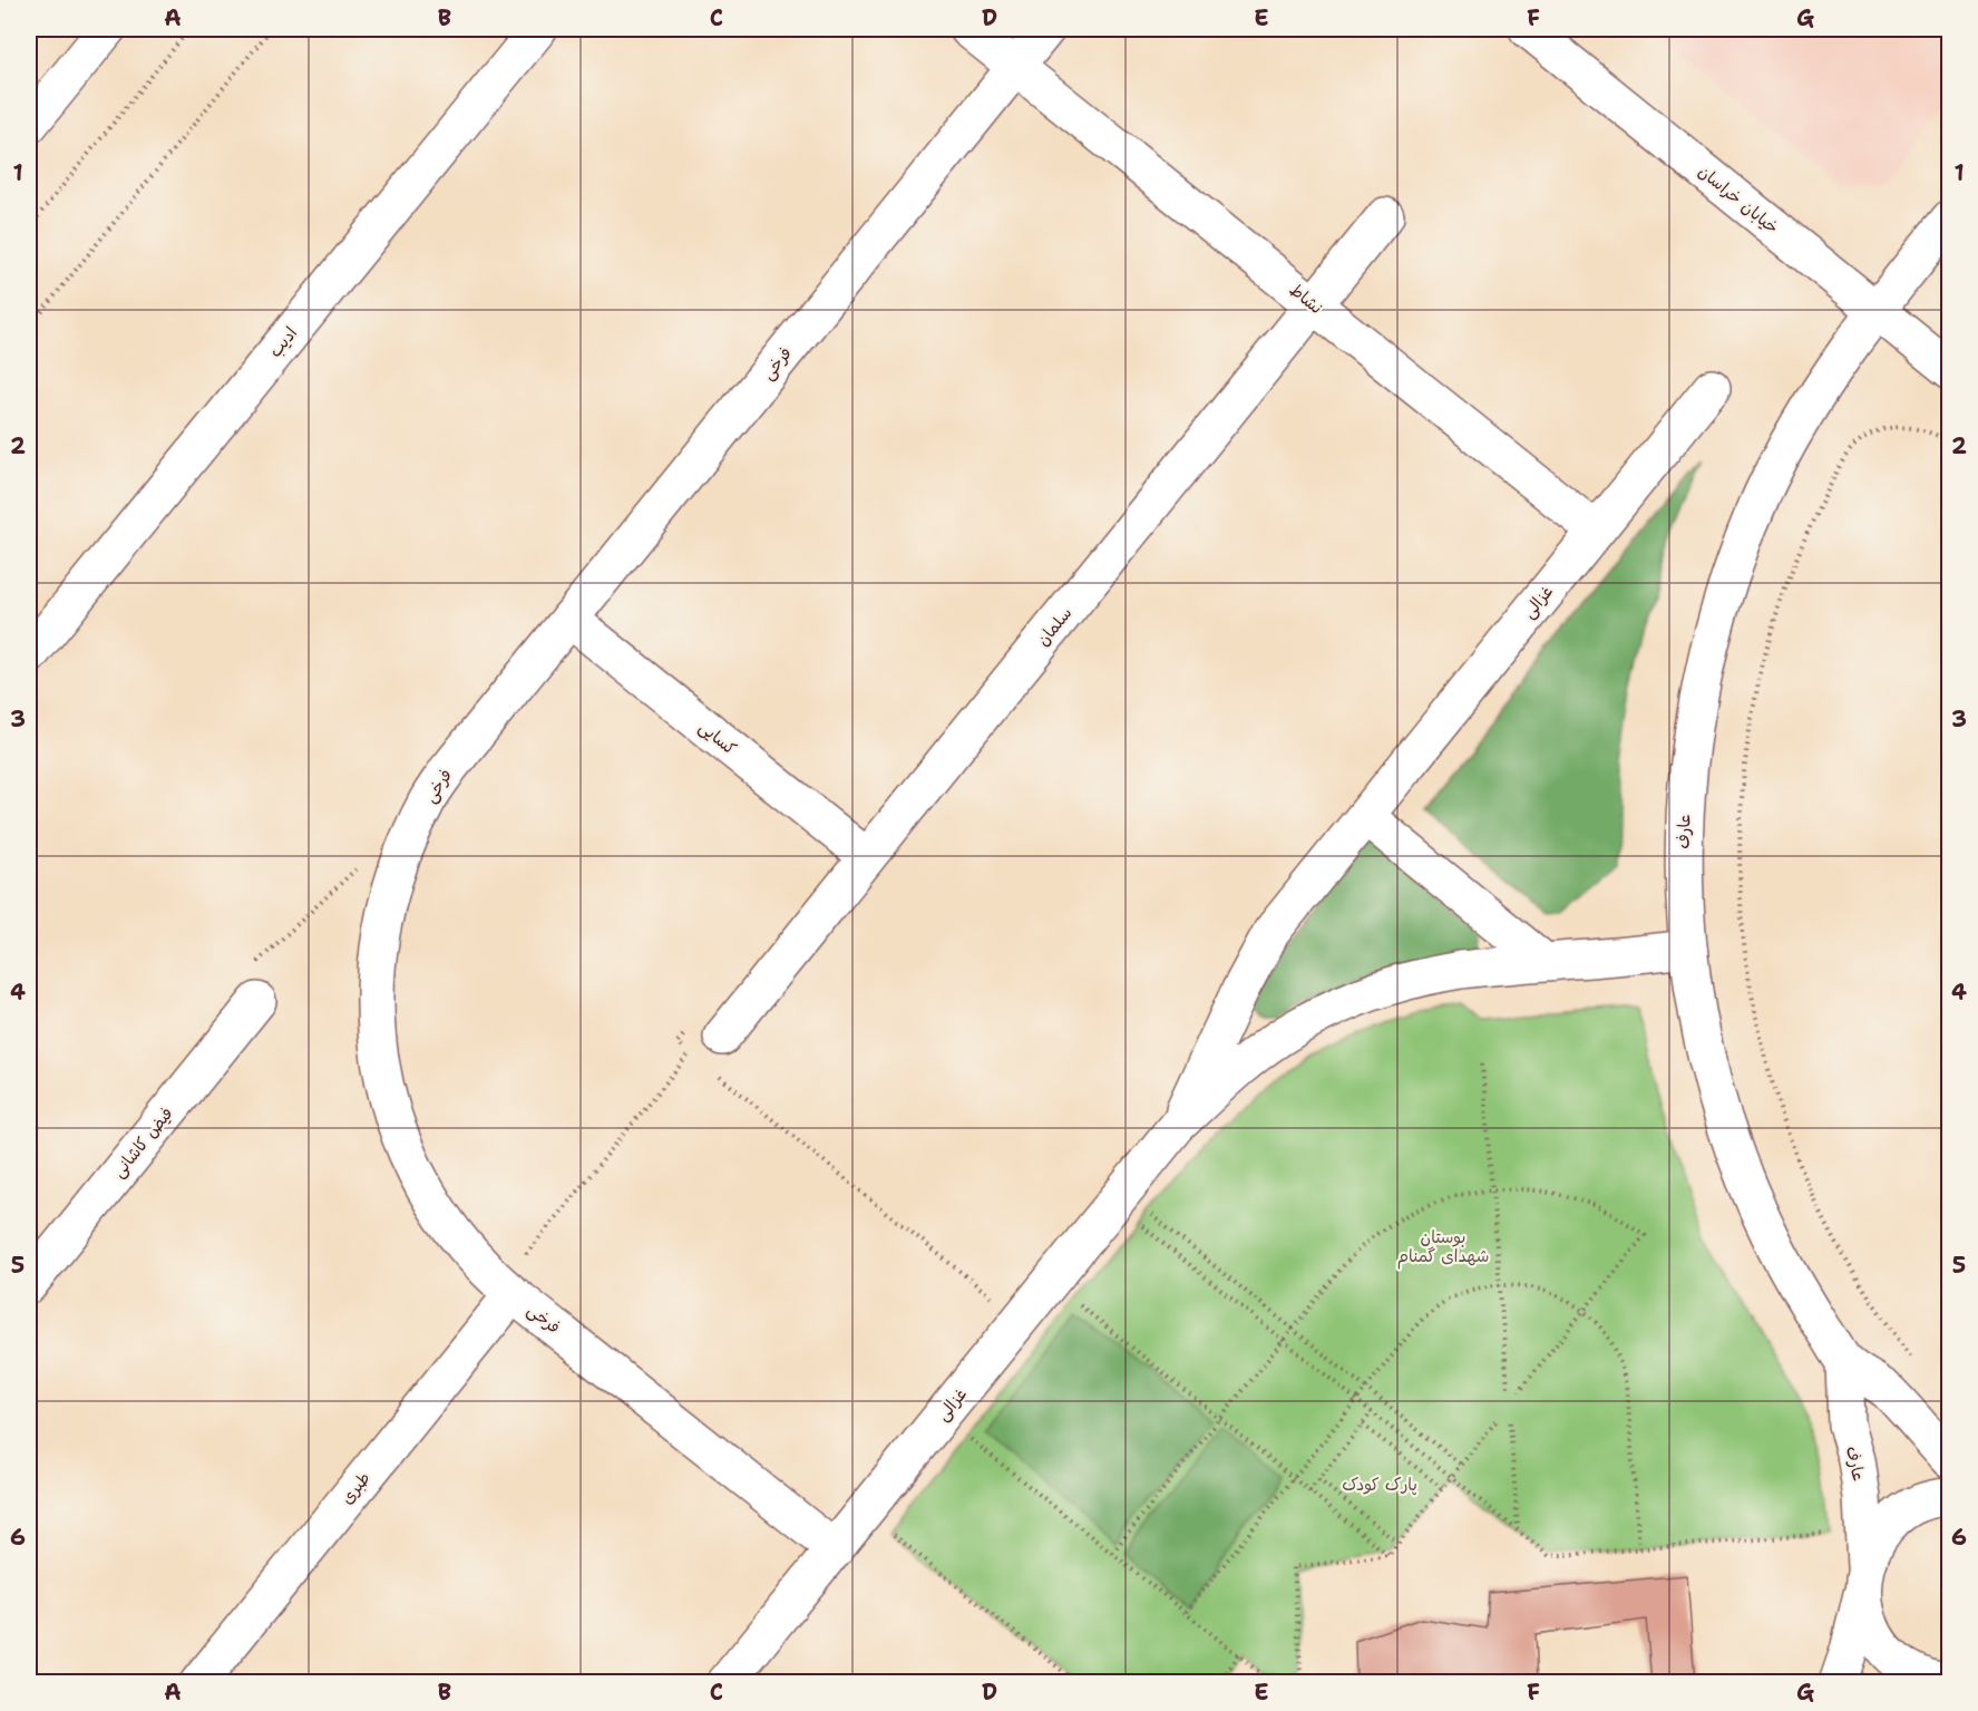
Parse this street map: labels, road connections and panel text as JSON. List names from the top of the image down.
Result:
{
  "streets": {
    "street": [
      "خیابان خراسان",
      "نشاط",
      "ادیب",
      "فرخی",
      "غزالی",
      "سلمان",
      "کسایی",
      "عارف",
      "فیض کاشانی",
      "طبری"
    ]
  },
  "crossings": [
    ["خیابان خراسان", "عارف"],
    ["نشاط", "فرخی"],
    ["نشاط", "غزالی"],
    ["نشاط", "سلمان"],
    ["فرخی", "غزالی"],
    ["فرخی", "کسایی"],
    ["فرخی", "طبری"],
    ["غزالی", "عارف"],
    ["سلمان", "کسایی"]
  ],
  "parks": ["بوستان شهدای گمنام", "پارک کودک"],
  "grid": {
    "columns": [
      "A",
      "B",
      "C",
      "D",
      "E",
      "F",
      "G"
    ],
    "rows": [
      "1",
      "2",
      "3",
      "4",
      "5",
      "6"
    ]
  }
}
